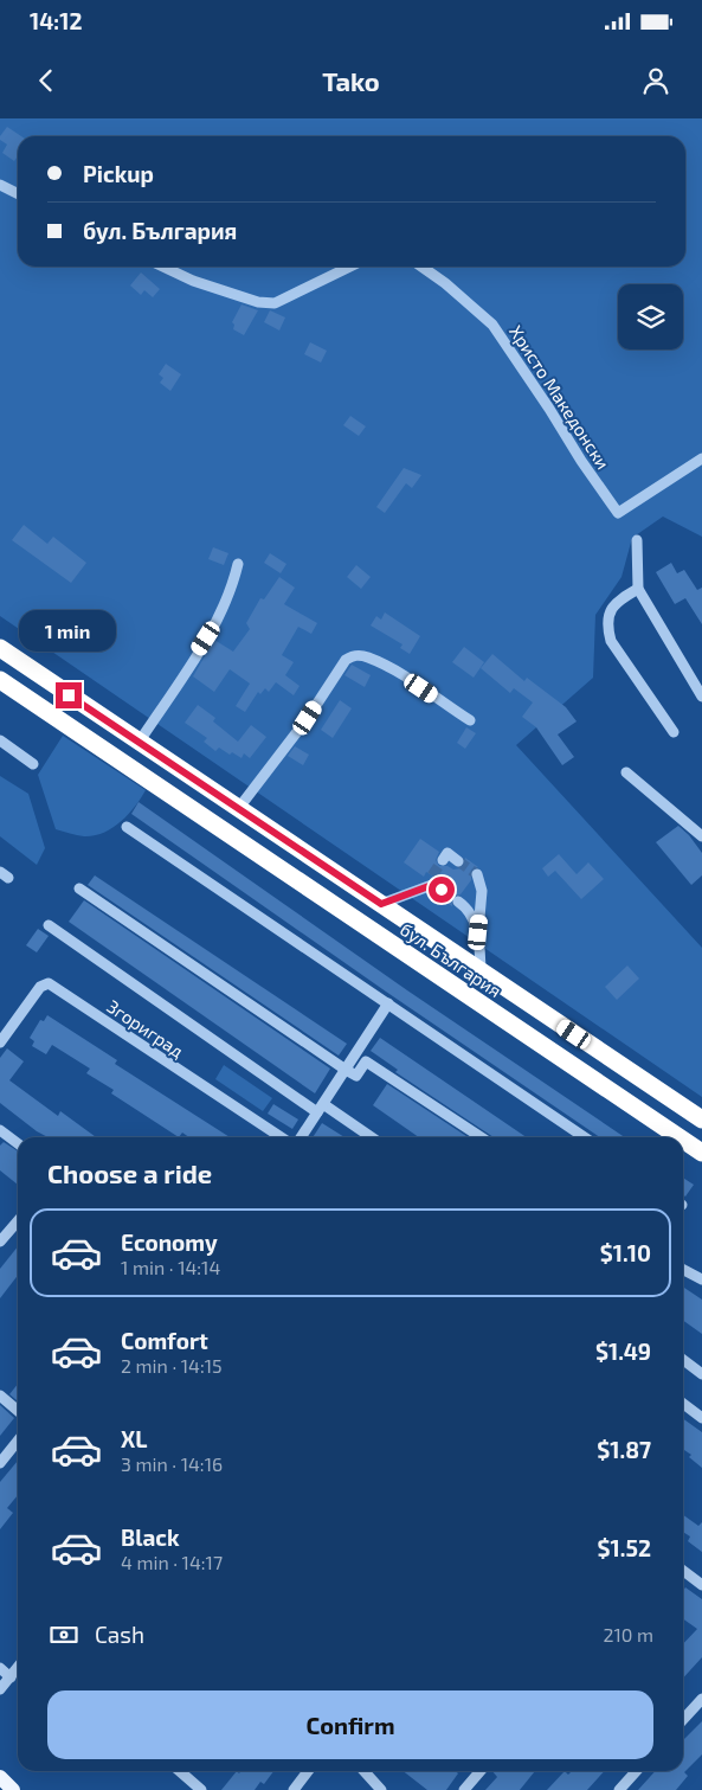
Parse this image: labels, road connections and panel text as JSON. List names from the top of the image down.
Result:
{
  "streets": {
    "highway": ["бул. България"],
    "street": ["Христо Македонски", "Згориград"]
  },
  "page": {
    "status": "14:12",
    "header": "Tako",
    "banner": ["Pickup", "бул. България"],
    "bubble": "1 min",
    "heading": "Choose a ride",
    "list": [
      {
        "name": "Economy",
        "note": "1 min · 14:14",
        "value": "$1.10"
      },
      {
        "name": "Comfort",
        "note": "2 min · 14:15",
        "value": "$1.49"
      },
      {
        "name": "XL",
        "note": "3 min · 14:16",
        "value": "$1.87"
      },
      {
        "name": "Black",
        "note": "4 min · 14:17",
        "value": "$1.52"
      }
    ],
    "pay": ["Cash", "210 m"],
    "buttons": "Confirm"
  }
}
